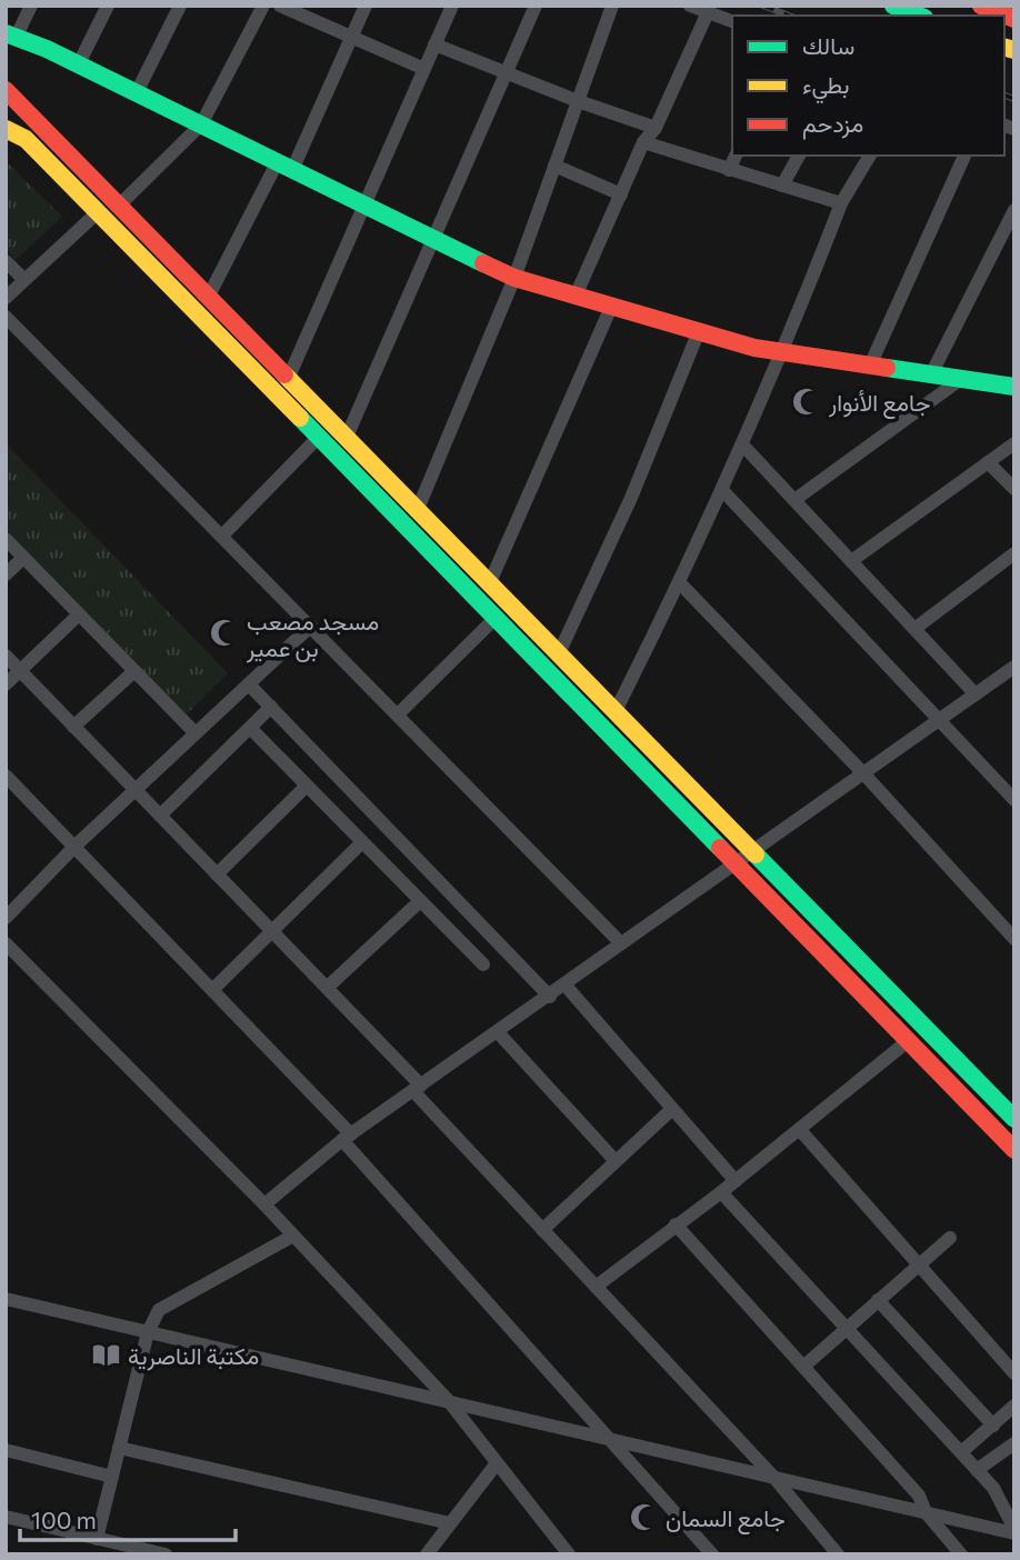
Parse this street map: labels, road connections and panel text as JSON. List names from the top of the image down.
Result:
{
  "places": {
    "mosque": ["جامع الأنوار", "مسجد مصعب بن عمير", "جامع السمان"],
    "library": ["مكتبة الناصرية"]
  },
  "legend": ["سالك", "بطيء", "مزدحم"],
  "scale_bar": "100 m"
}
